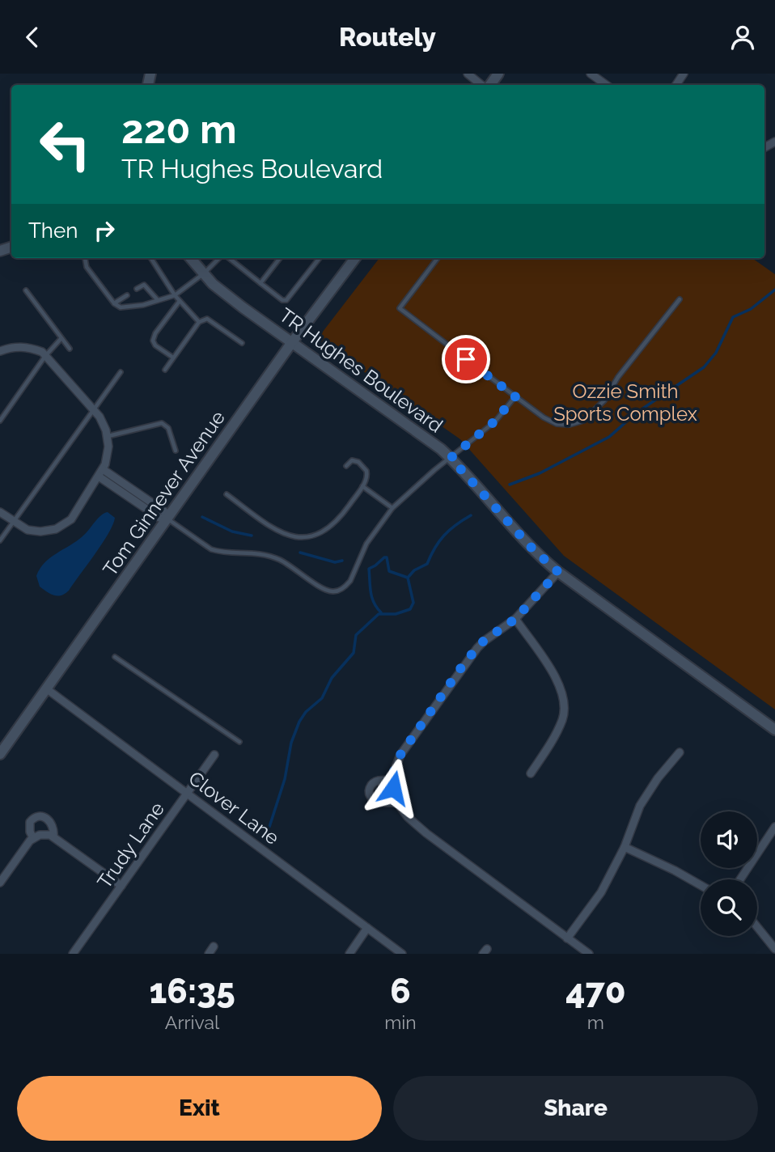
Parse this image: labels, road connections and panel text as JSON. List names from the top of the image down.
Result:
{
  "streets": {
    "main road": ["TR Hughes Boulevard", "Tom Ginnever Avenue"],
    "street": ["Clover Lane", "Trudy Lane"]
  },
  "crossings": [
    ["TR Hughes Boulevard", "Tom Ginnever Avenue"],
    ["Tom Ginnever Avenue", "Clover Lane"],
    ["Clover Lane", "Trudy Lane"]
  ],
  "parks": ["Ozzie Smith Sports Complex"],
  "page": {
    "header": "Routely",
    "turn": ["220 m", "TR Hughes Boulevard"],
    "then": "Then",
    "eta": [
      "16:35",
      "Arrival",
      "6",
      "min",
      "470",
      "m"
    ],
    "buttons": ["Exit", "Share"]
  }
}
